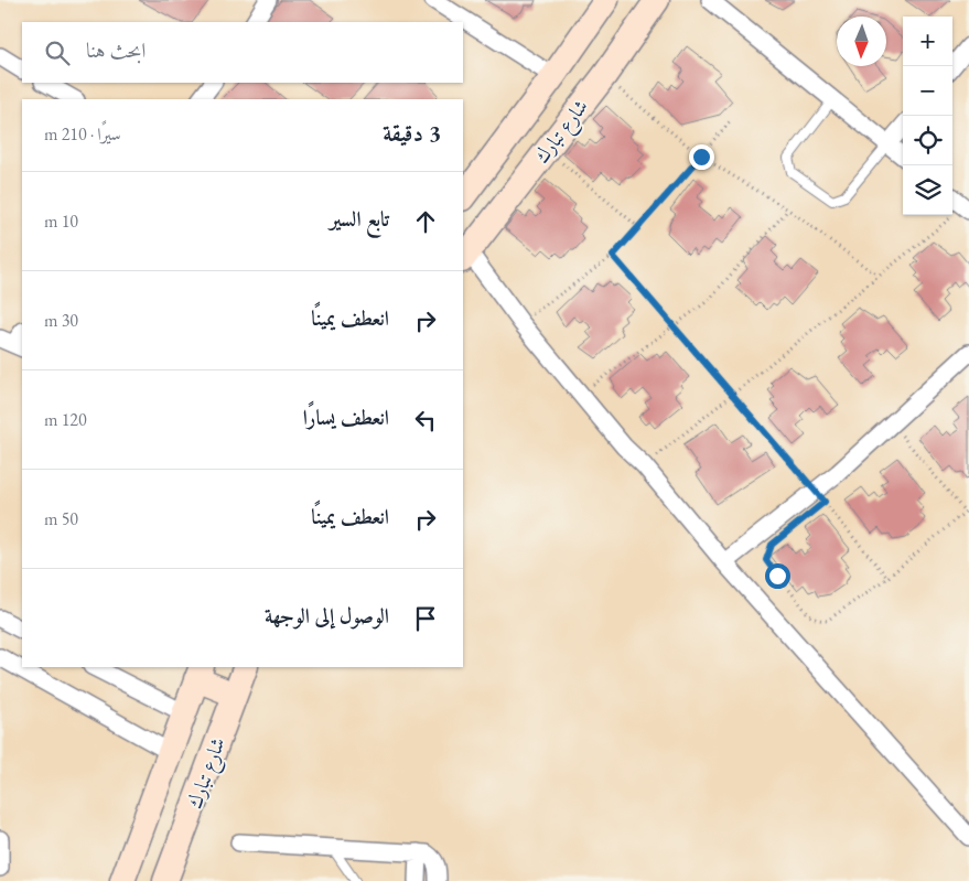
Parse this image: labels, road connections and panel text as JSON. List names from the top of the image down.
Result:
{
  "streets": {
    "street": ["شارع تبارك"]
  },
  "north": "bottom",
  "page": {
    "map_buttons": ["+", "−"],
    "search": "ابحث هنا",
    "heading": ["3 دقيقة", "سيرًا · 210 m"],
    "list": [
      ["تابع السير", "10 m"],
      ["انعطف يمينًا", "30 m"],
      ["انعطف يسارًا", "120 m"],
      ["انعطف يمينًا", "50 m"],
      "الوصول إلى الوجهة"
    ]
  }
}
